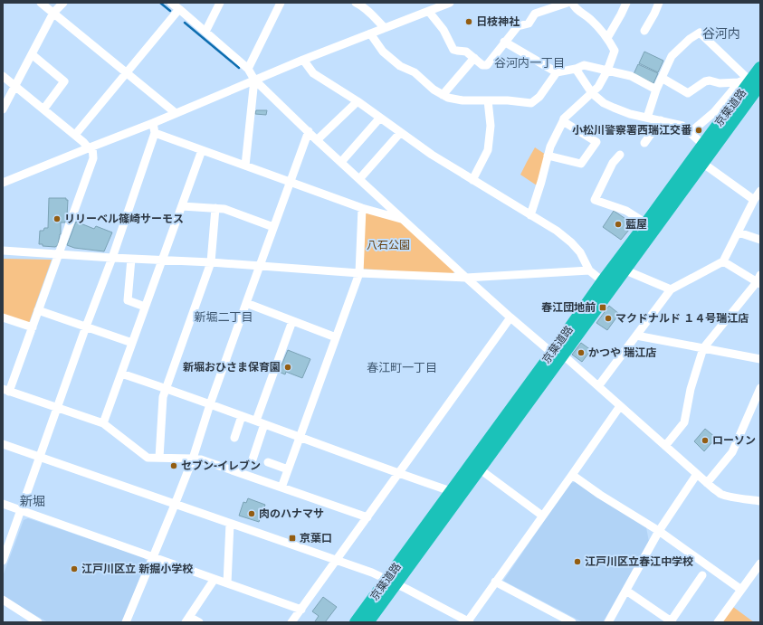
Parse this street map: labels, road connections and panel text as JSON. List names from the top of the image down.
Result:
{
  "streets": {
    "highway": ["京葉道路"]
  },
  "districts": [
    "谷河内",
    "谷河内一丁目",
    "新堀二丁目",
    "春江町一丁目",
    "新堀"
  ],
  "parks": ["八石公園"],
  "places": {
    "other": [
      "日枝神社",
      "小松川警察署西瑞江交番",
      "リリーベル篠崎サーモス",
      "藍屋",
      "マクドナルド １４号瑞江店",
      "かつや 瑞江店",
      "新堀おひさま保育園",
      "ローソン",
      "セブン-イレブン",
      "肉のハナマサ",
      "江戸川区立春江中学校",
      "江戸川区立 新掘小学校"
    ],
    "transit": ["春江団地前", "京葉口"]
  }
}
